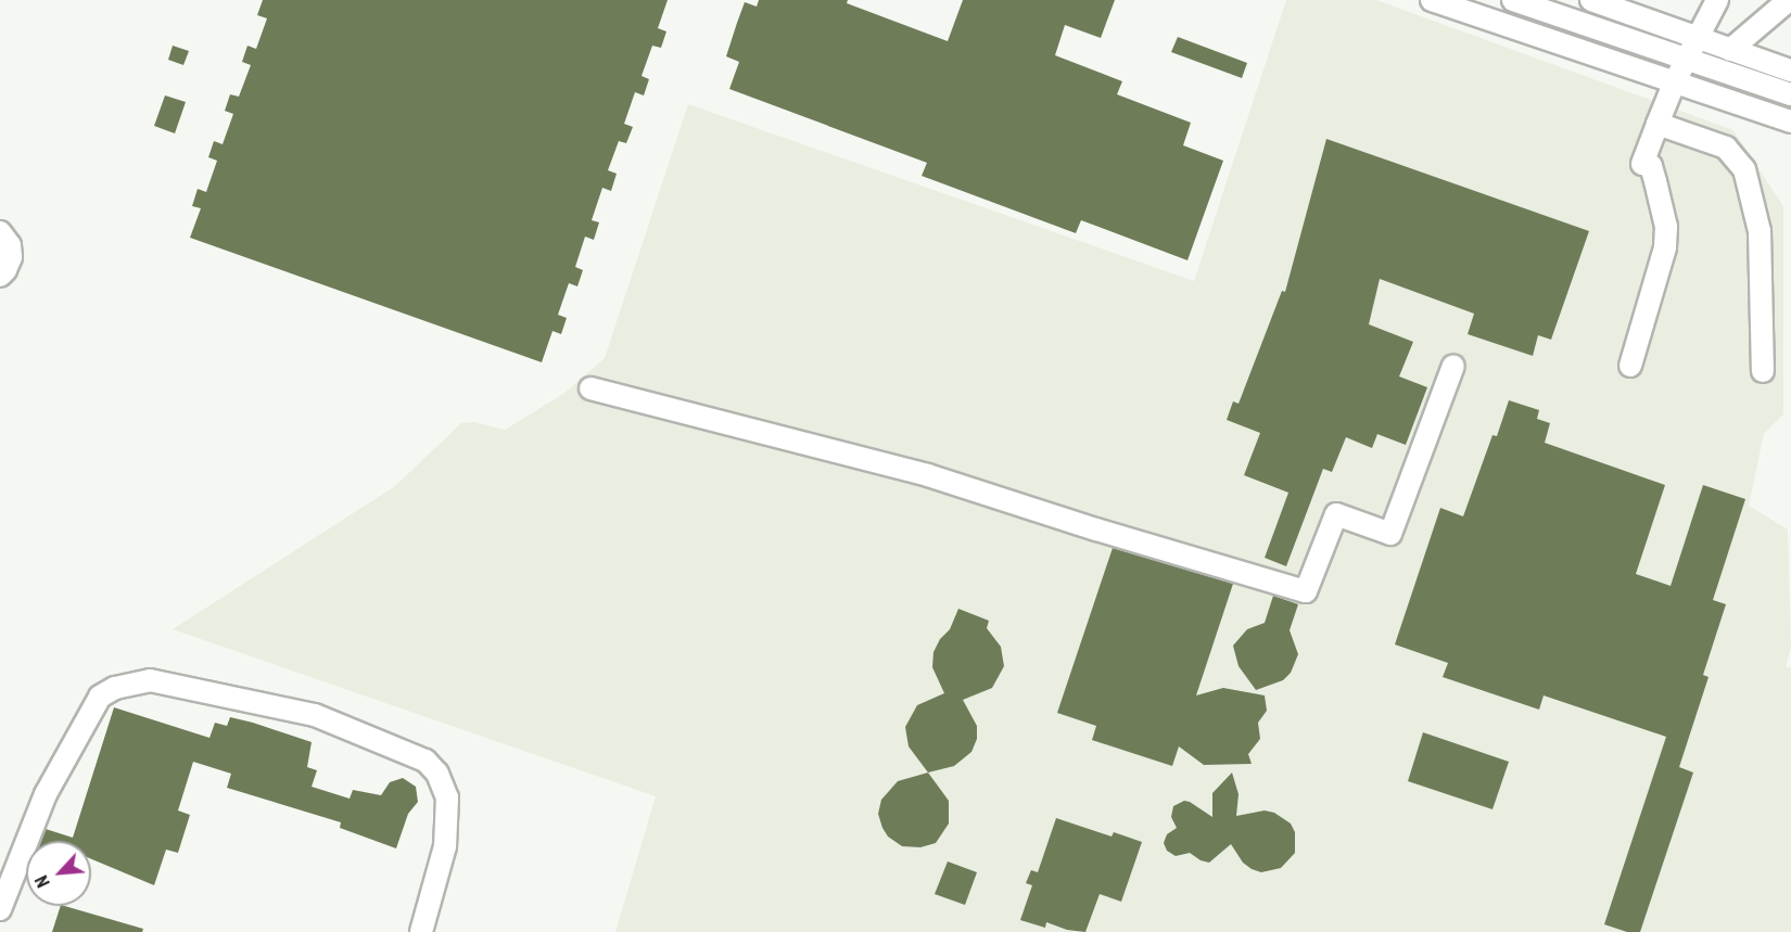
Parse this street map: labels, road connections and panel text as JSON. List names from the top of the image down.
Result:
{
  "north": "bottom left"
}
